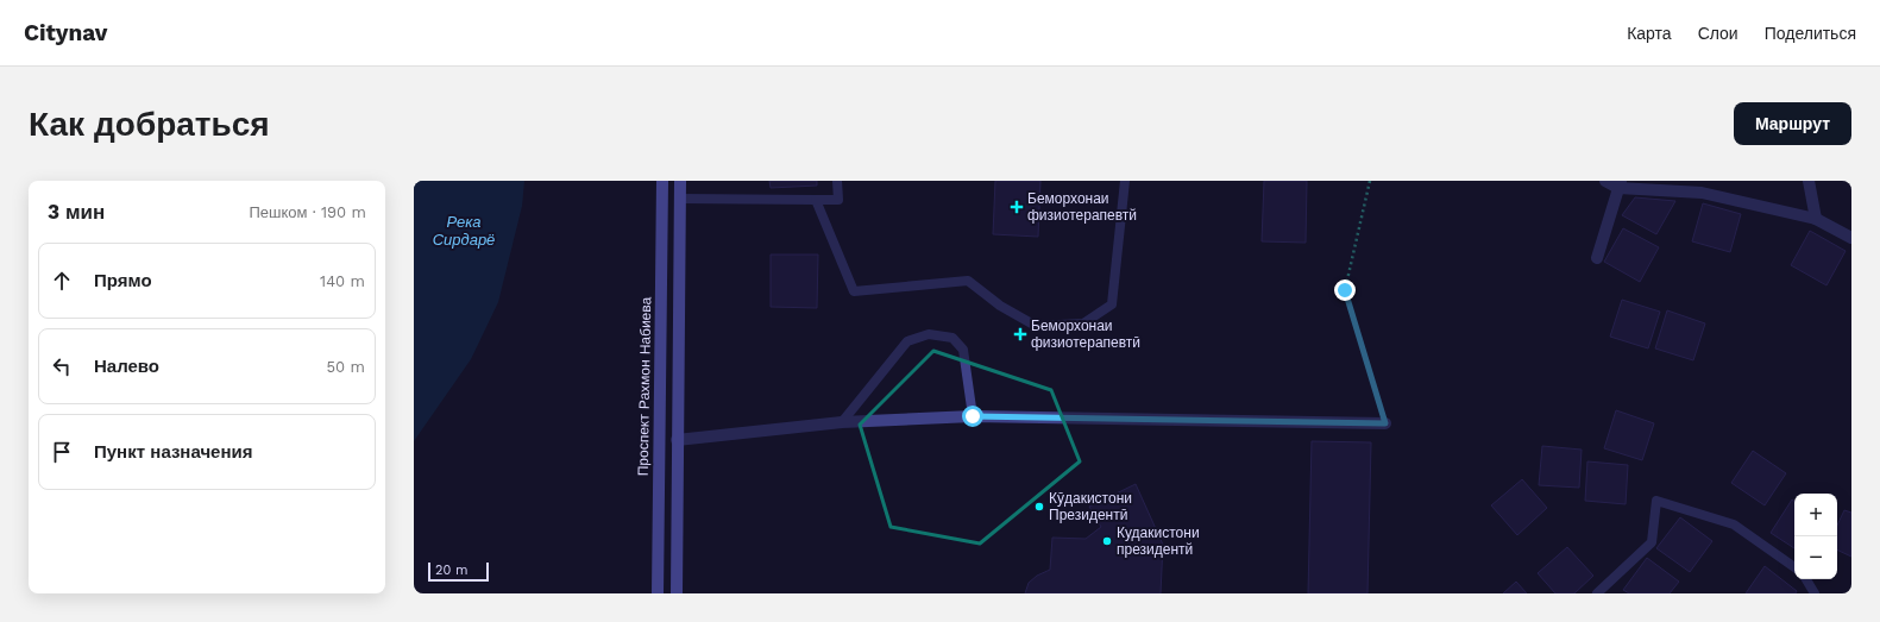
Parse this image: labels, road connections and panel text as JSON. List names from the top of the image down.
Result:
{
  "streets": {
    "main road": ["Проспект Рахмон Набиева"]
  },
  "water": ["Река Сирдарё"],
  "places": {
    "health": ["Беморхонаи физиотерапевтй", "Беморхонаи физиотерапевтӣ"],
    "other": ["Кӯдакистони Президентӣ", "Кудакистони президентй"]
  },
  "scale_bar": "20 m",
  "page": {
    "header": "Citynav",
    "nav": ["Карта", "Слои", "Поделиться"],
    "buttons": "Маршрут",
    "title": "Как добраться",
    "heading": ["3 мин", "Пешком · 190 m"],
    "list": [
      ["Прямо", "140 m"],
      ["Налево", "50 m"],
      "Пункт назначения"
    ],
    "map_buttons": ["+", "−"],
    "scale": "20 m"
  }
}
